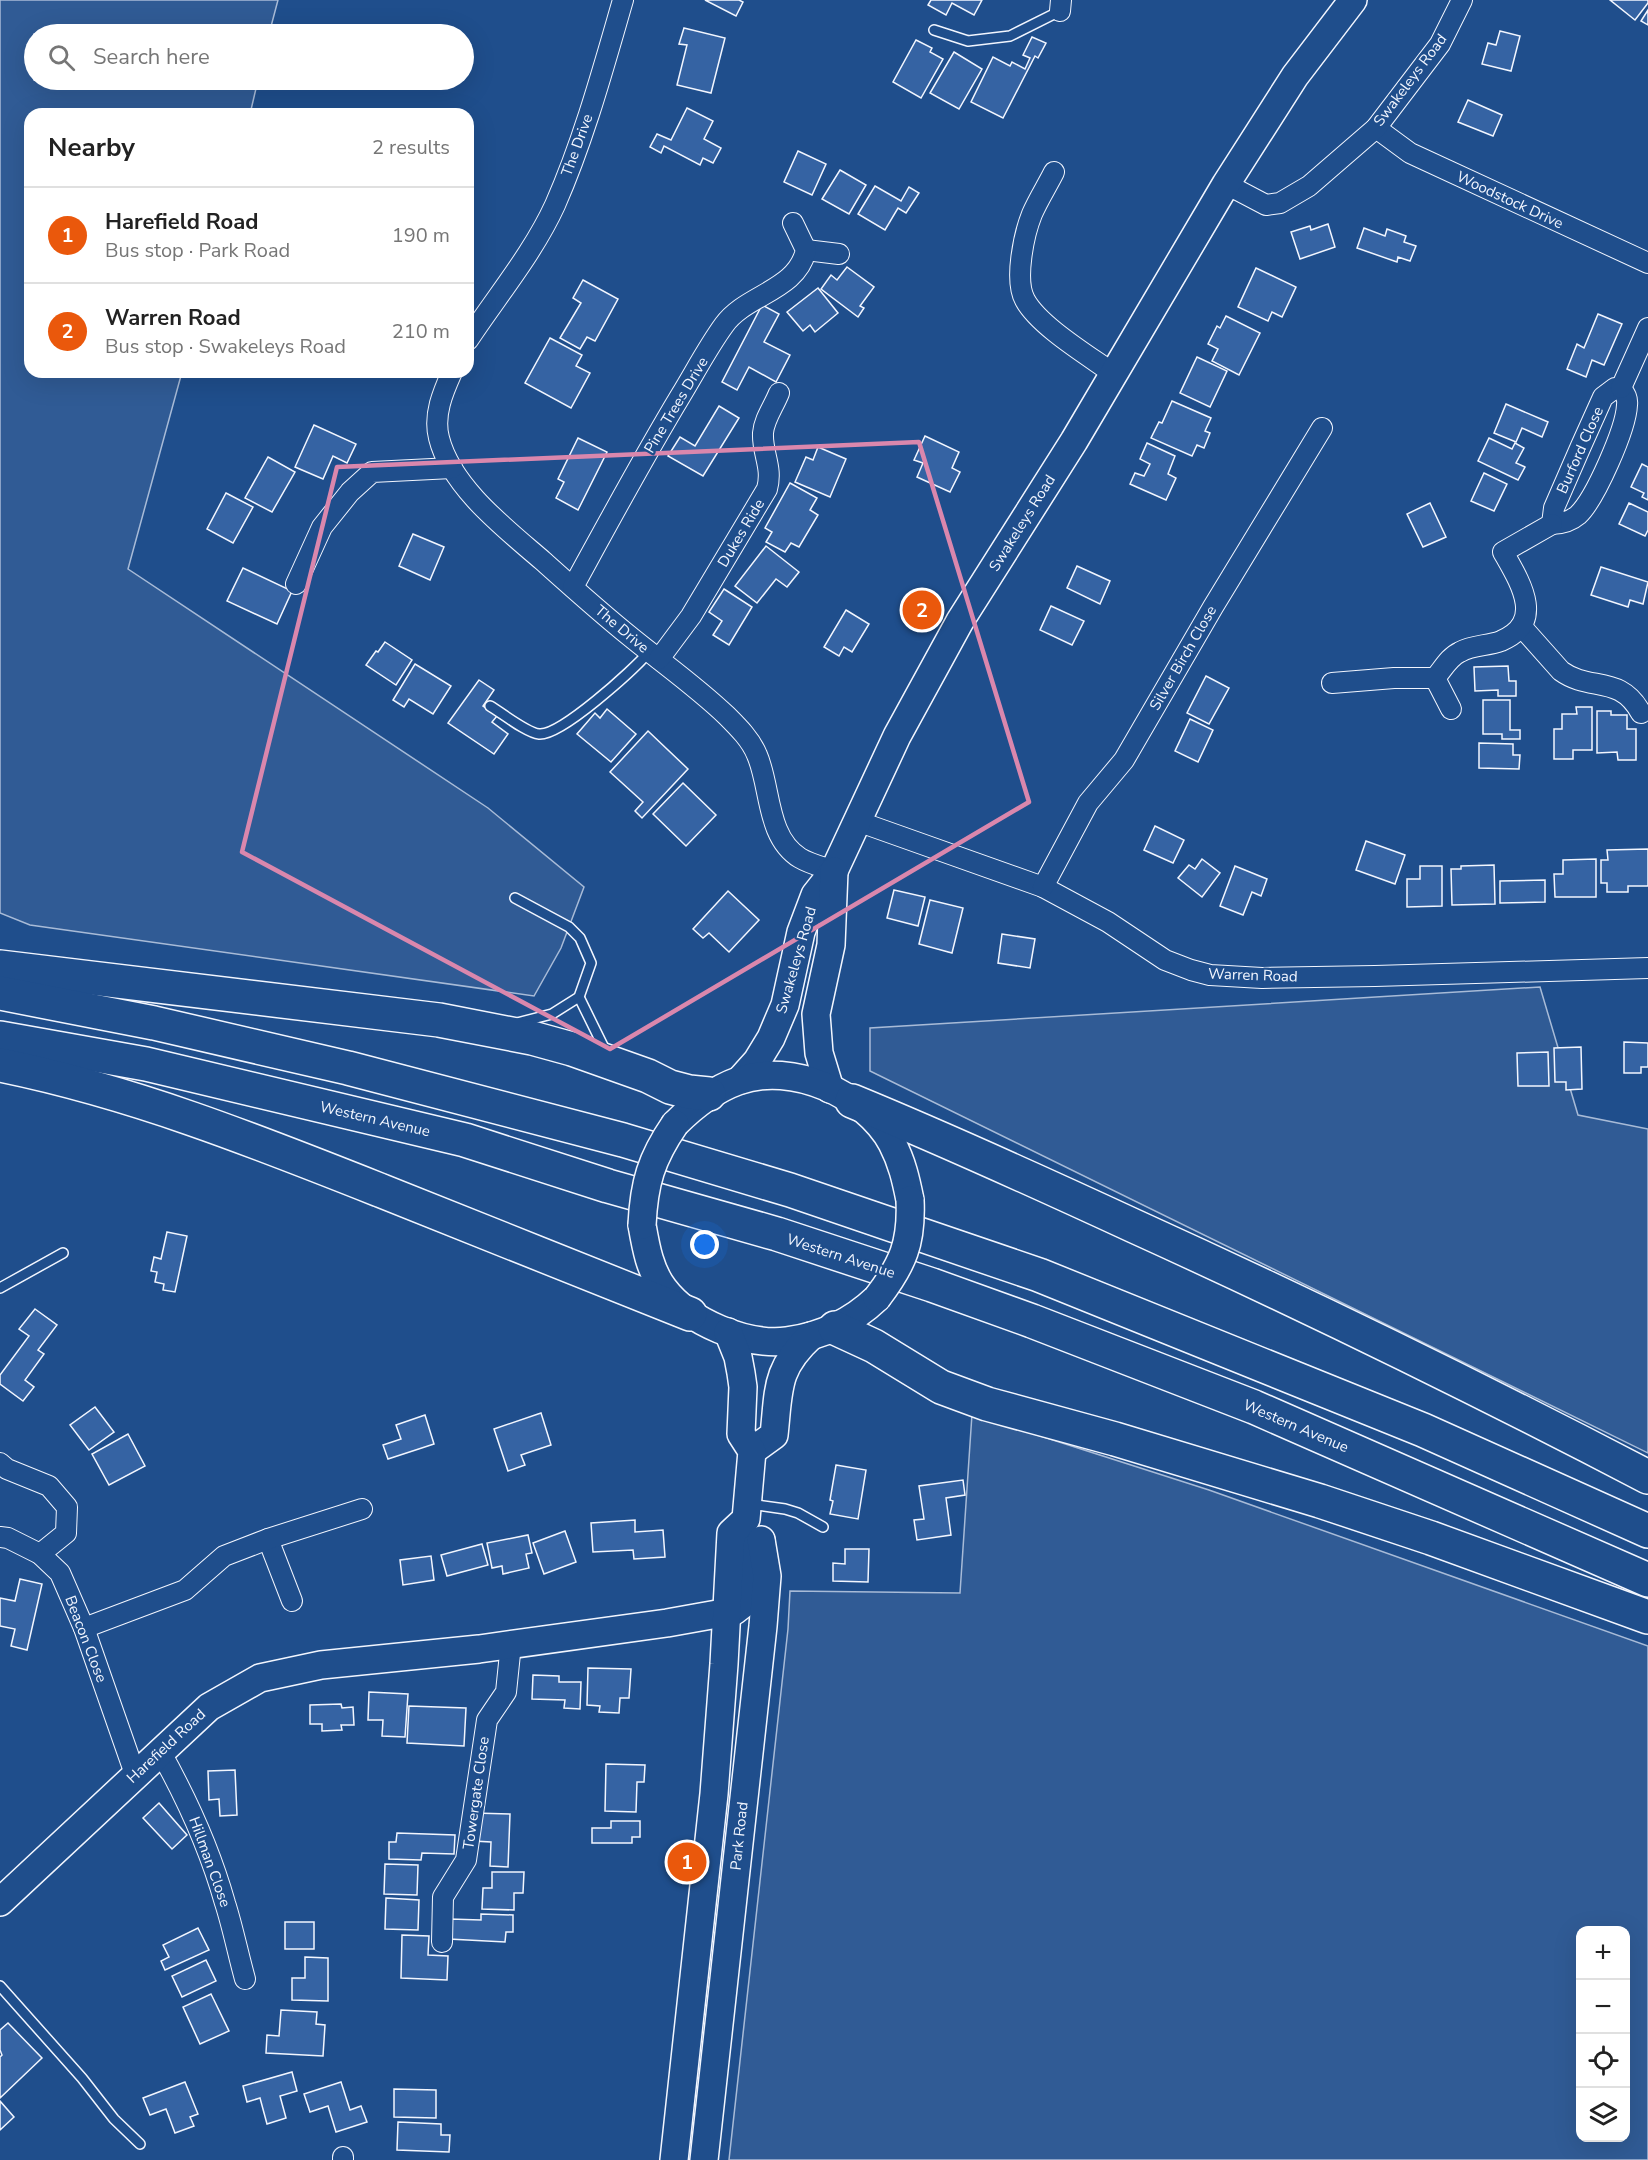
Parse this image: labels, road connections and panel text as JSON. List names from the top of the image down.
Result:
{
  "streets": {
    "highway": ["Western Avenue"],
    "main road": ["Swakeleys Road", "Harefield Road", "Park Road"],
    "street": [
      "The Drive",
      "Woodstock Drive",
      "Pine Trees Drive",
      "Burford Close",
      "Dukes Ride",
      "Silver Birch Close",
      "Warren Road",
      "Beacon Close",
      "Towergate Close",
      "Hillman Close"
    ]
  },
  "crossings": [
    ["Swakeleys Road", "The Drive"],
    ["Swakeleys Road", "Woodstock Drive"],
    ["Swakeleys Road", "Warren Road"],
    ["The Drive", "Pine Trees Drive"],
    ["The Drive", "Dukes Ride"],
    ["Silver Birch Close", "Warren Road"],
    ["Beacon Close", "Harefield Road"],
    ["Harefield Road", "Towergate Close"],
    ["Harefield Road", "Park Road"],
    ["Harefield Road", "Hillman Close"]
  ],
  "page": {
    "search": "Search here",
    "heading": ["Nearby", "2 results"],
    "list": [
      {
        "mark": "1",
        "name": "Harefield Road",
        "note": "Bus stop · Park Road",
        "value": "190 m"
      },
      {
        "mark": "2",
        "name": "Warren Road",
        "note": "Bus stop · Swakeleys Road",
        "value": "210 m"
      }
    ],
    "pins": ["2", "1"],
    "map_buttons": ["+", "−"]
  }
}
